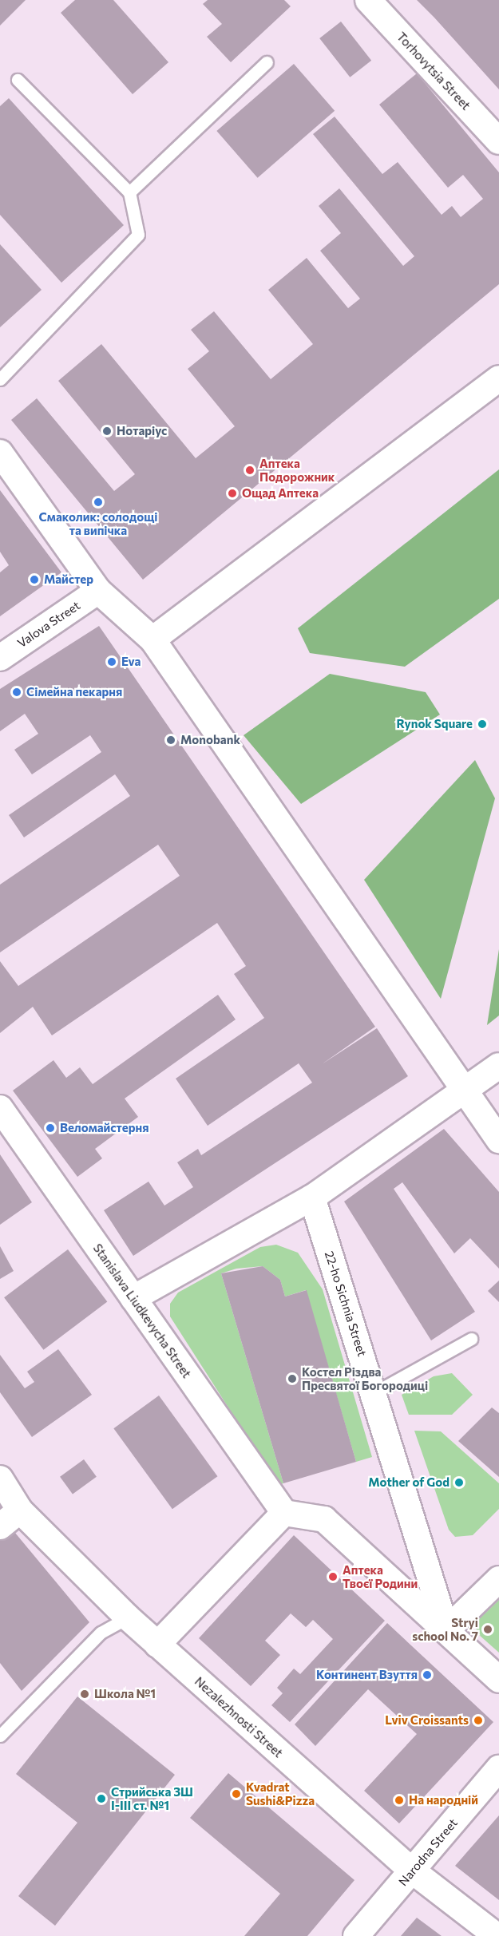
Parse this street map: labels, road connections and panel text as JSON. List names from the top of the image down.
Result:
{
  "streets": {
    "street": [
      "Torhovytsia Street",
      "Valova Street",
      "22-ho Sichnia Street",
      "Stanislava Liudkevycha Street",
      "Nezalezhnosti Street",
      "Narodna Street"
    ]
  },
  "crossings": [
    ["Nezalezhnosti Street", "Narodna Street"]
  ],
  "places": [
    "Нотаріус",
    "Аптека Подорожник",
    "Ощад Аптека",
    "Смаколик: солодощі та випічка",
    "Майстер",
    "Eva",
    "Сімейна пекарня",
    "Rynok Square",
    "Monobank",
    "Веломайстерня",
    "Костел Різдва Пресвятої Богородиці",
    "Mother of God",
    "Аптека Твоєї Родини",
    "Stryi school No. 7",
    "Континент Взуття",
    "Школа №1",
    "Lviv Croissants",
    "Kvadrat Sushi&Pizza",
    "Стрийська ЗШ І-ІІІ ст. №1",
    "На народній"
  ]
}
